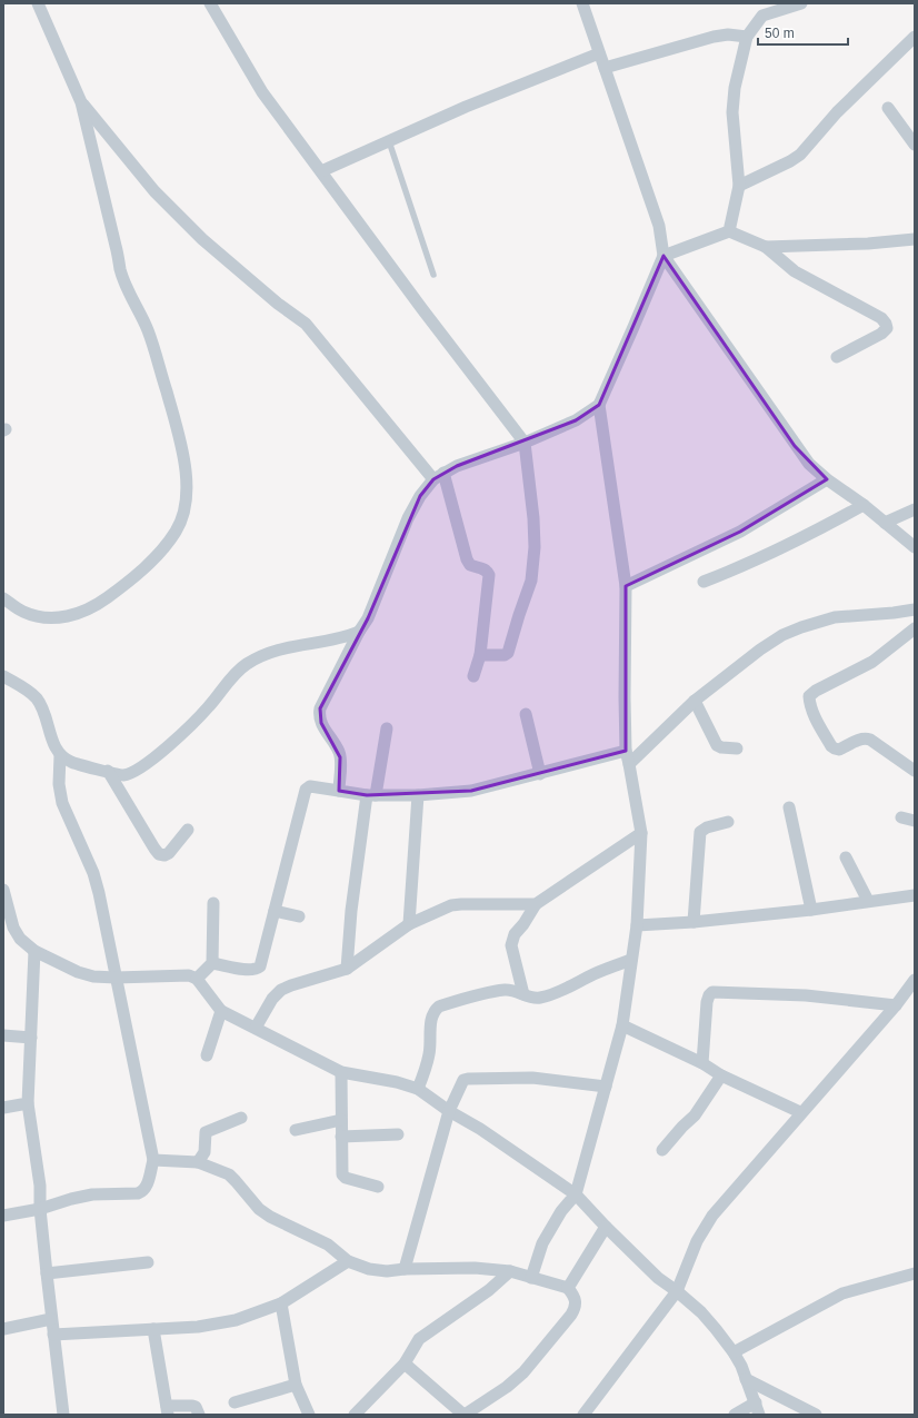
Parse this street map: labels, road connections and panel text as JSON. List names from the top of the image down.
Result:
{
  "scale_bar": "50 m"
}
